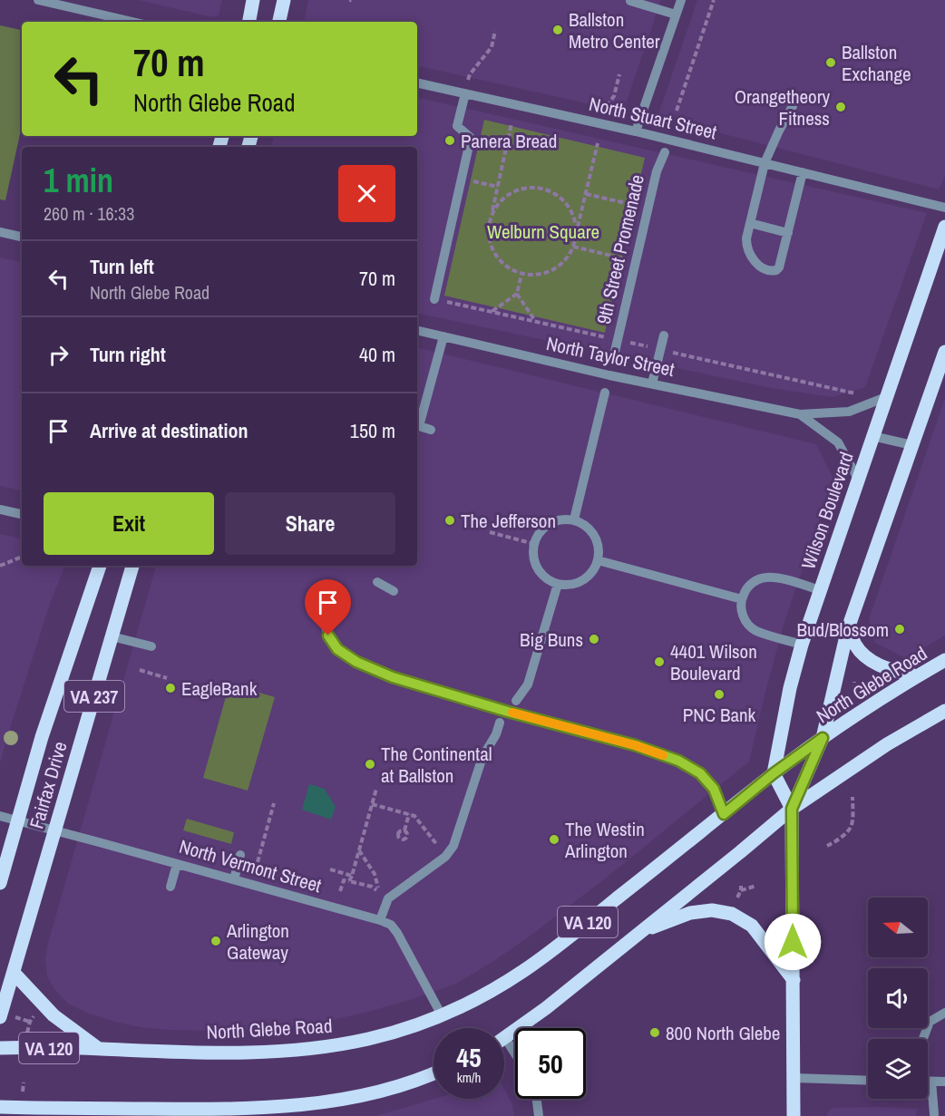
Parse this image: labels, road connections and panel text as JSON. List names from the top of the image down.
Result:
{
  "streets": {
    "main road": [
      "Wilson Boulevard",
      "North Glebe Road",
      "VA 237",
      "Fairfax Drive",
      "VA 120"
    ],
    "street": [
      "North Stuart Street",
      "9th Street Promenade",
      "North Taylor Street",
      "North Vermont Street"
    ]
  },
  "crossings": [
    ["North Taylor Street", "Wilson Boulevard"],
    ["Wilson Boulevard", "North Glebe Road"],
    ["North Glebe Road", "North Vermont Street"],
    ["Fairfax Drive", "North Vermont Street"]
  ],
  "parks": ["Welburn Square"],
  "places": [
    "Ballston Metro Center",
    "Ballston Exchange",
    "Orangetheory Fitness",
    "Panera Bread",
    "The Jefferson",
    "Bud/Blossom",
    "Big Buns",
    "4401 Wilson Boulevard",
    "EagleBank",
    "PNC Bank",
    "The Continental at Ballston",
    "The Westin Arlington",
    "Arlington Gateway",
    "800 North Glebe"
  ],
  "north": "left",
  "page": {
    "turn": ["70 m", "North Glebe Road"],
    "heading": ["1 min", "260 m · 16:33"],
    "list": [
      {
        "name": "Turn left",
        "note": "North Glebe Road",
        "value": "70 m"
      },
      {
        "name": "Turn right",
        "value": "40 m"
      },
      {
        "name": "Arrive at destination",
        "value": "150 m"
      }
    ],
    "buttons": ["Exit", "Share"],
    "speed": "45 km/h",
    "limit": "50"
  }
}
